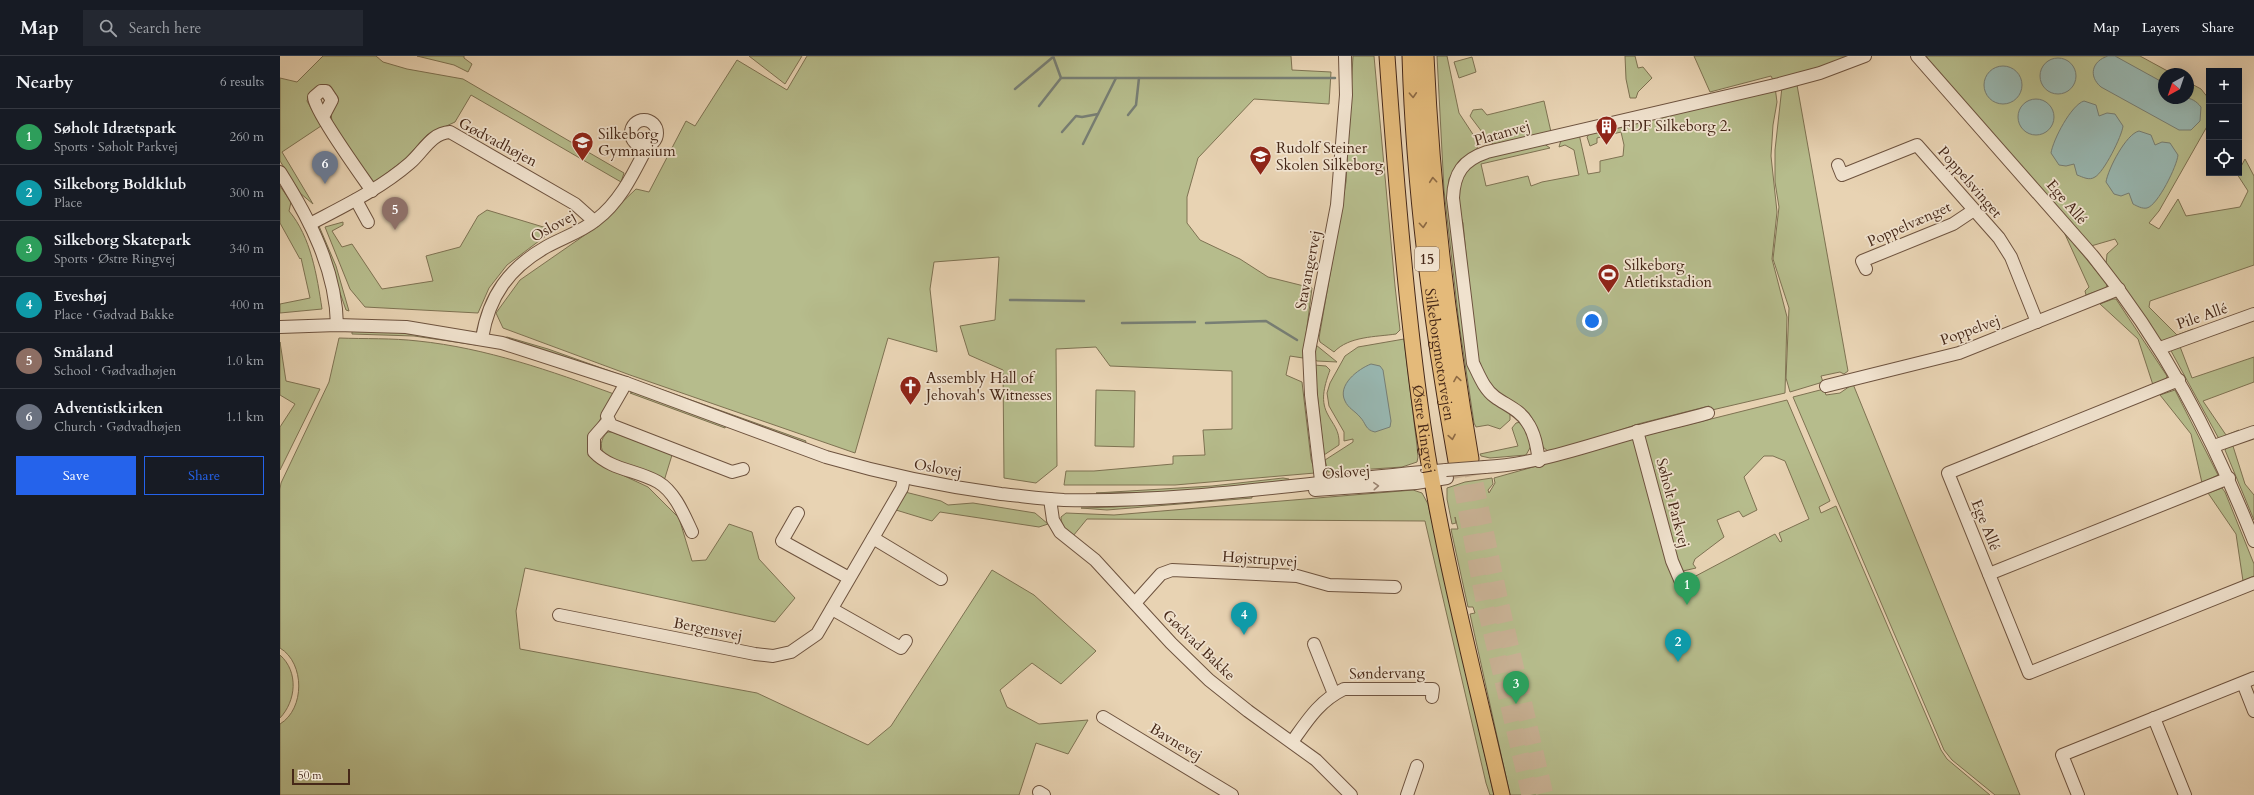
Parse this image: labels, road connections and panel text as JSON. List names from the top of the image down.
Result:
{
  "streets": {
    "highway": ["15", "Silkeborgmotorvejen"],
    "main road": ["Østre Ringvej"],
    "street": [
      "Platanvej",
      "Gødvadhøjen",
      "Poppelsvinget",
      "Ege Allé",
      "Poppelvænget",
      "Oslovej",
      "Stavangervej",
      "Pile Allé",
      "Poppelvej",
      "Søholt Parkvej",
      "Højstrupvej",
      "Bergensvej",
      "Gødvad Bakke",
      "Søndervang",
      "Bavnevej"
    ]
  },
  "crossings": [
    ["Gødvadhøjen", "Oslovej"],
    ["Poppelsvinget", "Poppelvænget"],
    ["Poppelsvinget", "Poppelvej"],
    ["Ege Allé", "Pile Allé"],
    ["Ege Allé", "Poppelvej"],
    ["Oslovej", "Stavangervej"],
    ["Oslovej", "Silkeborgmotorvejen"],
    ["Oslovej", "Østre Ringvej"],
    ["Oslovej", "Bergensvej"],
    ["Oslovej", "Gødvad Bakke"],
    ["Silkeborgmotorvejen", "Østre Ringvej"],
    ["Højstrupvej", "Gødvad Bakke"],
    ["Gødvad Bakke", "Søndervang"]
  ],
  "places": {
    "building": ["FDF Silkeborg 2."],
    "school or university": ["Silkeborg Gymnasium", "Rudolf Steiner Skolen Silkeborg"],
    "sports": ["Silkeborg Atletikstadion"],
    "church": ["Assembly Hall of Jehovah's Witnesses"]
  },
  "scale_bar": "50 m",
  "north": "bottom left",
  "page": {
    "header": "Map",
    "search": "Search here",
    "nav": ["Map", "Layers", "Share"],
    "heading": ["Nearby", "6 results"],
    "map_buttons": ["+", "−"],
    "list": [
      {
        "mark": "1",
        "name": "Søholt Idrætspark",
        "note": "Sports · Søholt Parkvej",
        "value": "260 m"
      },
      {
        "mark": "2",
        "name": "Silkeborg Boldklub",
        "note": "Place",
        "value": "300 m"
      },
      {
        "mark": "3",
        "name": "Silkeborg Skatepark",
        "note": "Sports · Østre Ringvej",
        "value": "340 m"
      },
      {
        "mark": "4",
        "name": "Eveshøj",
        "note": "Place · Gødvad Bakke",
        "value": "400 m"
      },
      {
        "mark": "5",
        "name": "Småland",
        "note": "School · Gødvadhøjen",
        "value": "1.0 km"
      },
      {
        "mark": "6",
        "name": "Adventistkirken",
        "note": "Church · Gødvadhøjen",
        "value": "1.1 km"
      }
    ],
    "pins": [
      "6",
      "5",
      "1",
      "4",
      "2",
      "3"
    ],
    "buttons": ["Save", "Share"],
    "scale": "50 m"
  }
}
